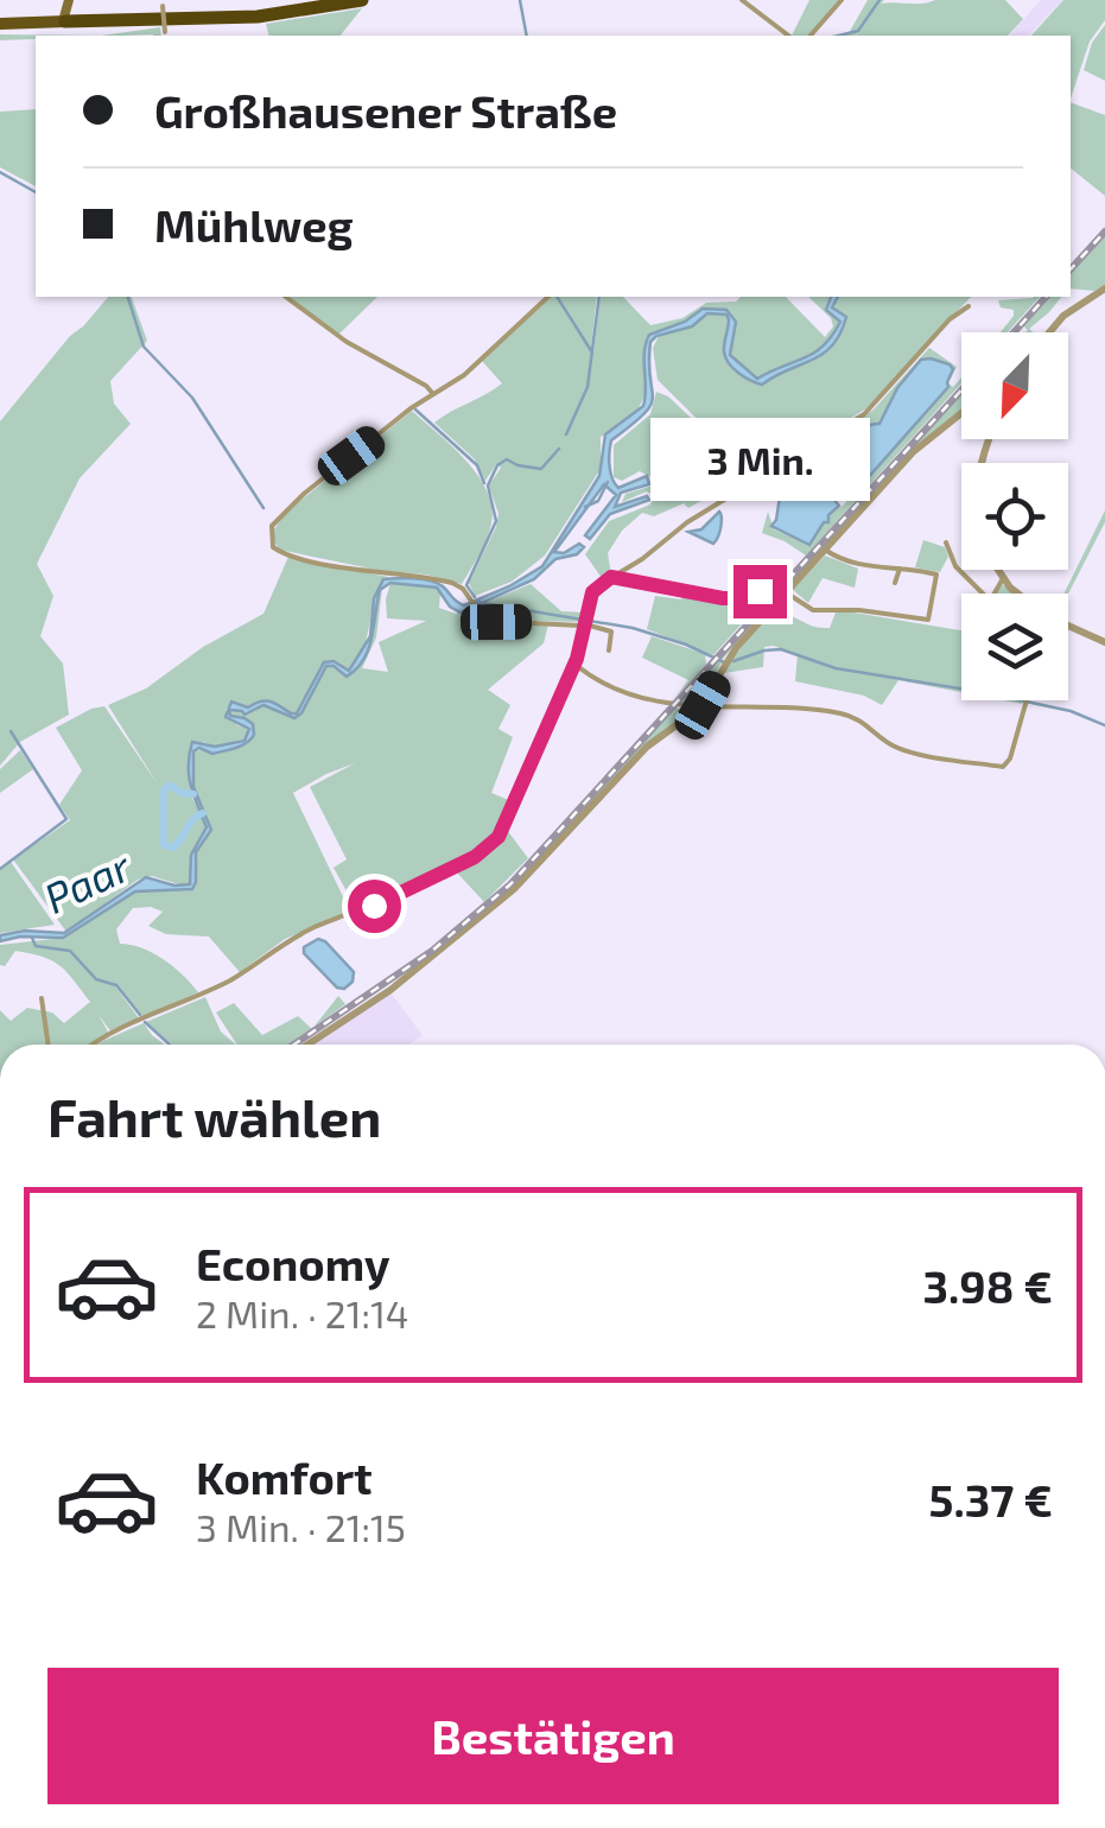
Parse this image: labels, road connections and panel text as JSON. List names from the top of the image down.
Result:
{
  "water": ["Paar"],
  "north": "bottom left",
  "page": {
    "banner": ["Großhausener Straße", "Mühlweg"],
    "bubble": "3 Min.",
    "heading": "Fahrt wählen",
    "list": [
      {
        "name": "Economy",
        "note": "2 Min. · 21:14",
        "value": "3.98 €"
      },
      {
        "name": "Komfort",
        "note": "3 Min. · 21:15",
        "value": "5.37 €"
      }
    ],
    "buttons": "Bestätigen"
  }
}
